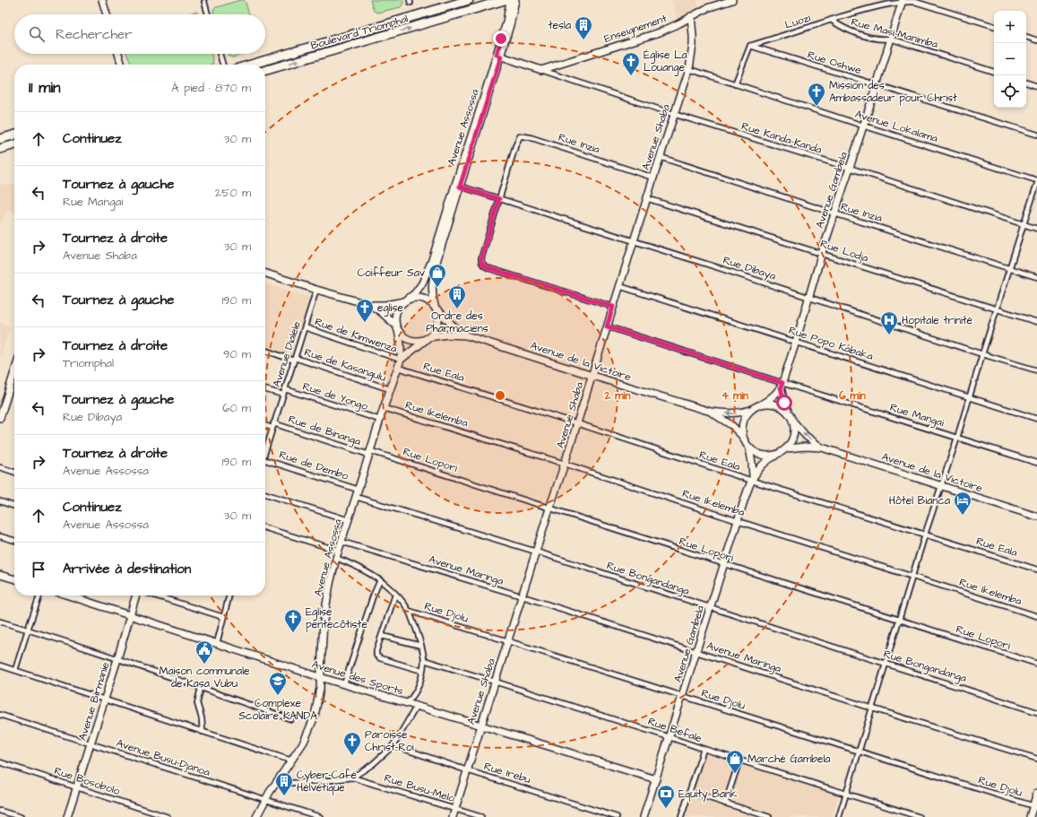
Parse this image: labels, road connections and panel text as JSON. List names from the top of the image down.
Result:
{
  "streets": {
    "highway": ["Boulevard Triomphal"],
    "street": [
      "Luozi",
      "Enseignement",
      "Rue Masi-Manimba",
      "Rue Oshwe",
      "Avenue Lokalama",
      "Avenue Assossa",
      "Avenue Shaba",
      "Rue Kanda-Kanda",
      "Rue Inzia",
      "Avenue Gambela",
      "Rue Lodja",
      "Rue Dibaya",
      "Rue de Kimwenza",
      "Rue Popo Kabaka",
      "Avenue Dialele",
      "Avenue de la Victoire",
      "Rue de Kasangulu",
      "Rue Eala",
      "Rue de Yongo",
      "Rue Ikelemba",
      "Rue Mangai",
      "Rue de Binanga",
      "Rue Lopori",
      "Rue de Dembo",
      "Avenue Maringa",
      "Rue Bongandanga",
      "Rue Djolu",
      "Avenue des Sports",
      "Avenue Birmanie",
      "Rue Befale",
      "Avenue Busu-Djanoa",
      "Rue Irebu",
      "Rue Bosobolo",
      "Rue Busu-Melo"
    ]
  },
  "crossings": [
    ["Luozi", "Rue Masi-Manimba"],
    ["Luozi", "Rue Oshwe"],
    ["Luozi", "Avenue Gambela"],
    ["Enseignement", "Avenue Shaba"],
    ["Enseignement", "Rue Kanda-Kanda"],
    ["Rue Masi-Manimba", "Avenue Gambela"],
    ["Rue Oshwe", "Avenue Gambela"],
    ["Avenue Lokalama", "Avenue Shaba"],
    ["Avenue Lokalama", "Avenue Gambela"],
    ["Avenue Assossa", "Rue Dibaya"],
    ["Avenue Assossa", "Rue de Kimwenza"],
    ["Avenue Assossa", "Rue de Kasangulu"],
    ["Avenue Assossa", "Rue Eala"],
    ["Avenue Assossa", "Rue de Yongo"],
    ["Avenue Assossa", "Rue Ikelemba"],
    ["Avenue Assossa", "Rue de Binanga"],
    ["Avenue Assossa", "Rue Lopori"],
    ["Avenue Assossa", "Rue de Dembo"],
    ["Avenue Assossa", "Avenue Maringa"],
    ["Avenue Assossa", "Rue Bongandanga"],
    ["Avenue Assossa", "Avenue des Sports"],
    ["Avenue Assossa", "Avenue Busu-Djanoa"],
    ["Avenue Shaba", "Rue Kanda-Kanda"],
    ["Avenue Shaba", "Rue Inzia"],
    ["Avenue Shaba", "Rue Lodja"],
    ["Avenue Shaba", "Rue Dibaya"],
    ["Avenue Shaba", "Rue Popo Kabaka"],
    ["Avenue Shaba", "Avenue de la Victoire"],
    ["Avenue Shaba", "Rue Eala"],
    ["Avenue Shaba", "Rue Ikelemba"],
    ["Avenue Shaba", "Rue Mangai"],
    ["Avenue Shaba", "Rue Lopori"],
    ["Avenue Shaba", "Avenue Maringa"],
    ["Avenue Shaba", "Rue Bongandanga"],
    ["Avenue Shaba", "Rue Djolu"],
    ["Avenue Shaba", "Avenue des Sports"],
    ["Avenue Shaba", "Rue Befale"],
    ["Avenue Shaba", "Rue Irebu"],
    ["Avenue Shaba", "Rue Busu-Melo"],
    ["Rue Kanda-Kanda", "Avenue Gambela"],
    ["Rue Inzia", "Avenue Gambela"],
    ["Rue Inzia", "Rue Dibaya"],
    ["Avenue Gambela", "Rue Lodja"],
    ["Avenue Gambela", "Rue Dibaya"],
    ["Avenue Gambela", "Rue Popo Kabaka"],
    ["Avenue Gambela", "Rue Eala"],
    ["Avenue Gambela", "Rue Ikelemba"],
    ["Avenue Gambela", "Rue Mangai"],
    ["Avenue Gambela", "Rue Lopori"],
    ["Avenue Gambela", "Avenue Maringa"],
    ["Avenue Gambela", "Rue Bongandanga"],
    ["Avenue Gambela", "Rue Djolu"],
    ["Avenue Gambela", "Avenue des Sports"],
    ["Avenue Gambela", "Rue Befale"],
    ["Rue de Kimwenza", "Avenue Dialele"],
    ["Avenue Dialele", "Rue de Kasangulu"],
    ["Avenue Dialele", "Rue de Yongo"],
    ["Avenue Dialele", "Rue de Binanga"],
    ["Rue de Binanga", "Rue Lopori"],
    ["Avenue des Sports", "Avenue Birmanie"],
    ["Avenue Birmanie", "Avenue Busu-Djanoa"],
    ["Avenue Birmanie", "Rue Bosobolo"]
  ],
  "places": {
    "building": ["tesla", "Ordre des Pharmaciens", "Cyber-Café Hélvétique"],
    "church": [
      "Église La Louange",
      "Mission des Ambassadeur pour Christ",
      "eglise",
      "Eglise pentecôtiste",
      "Paroisse Christ-Roi"
    ],
    "shop": ["Coiffeur Sav", "Marché Gambela"],
    "hospital": ["Hopitale trinité"],
    "hotel": ["Hôtel Bianca"],
    "public building": ["Maison communale de Kasa Vubu"],
    "school or university": ["Complexe Scolaire KANDA"],
    "bank": ["Equity Bank"]
  },
  "page": {
    "map_buttons": ["+", "−"],
    "search": "Rechercher",
    "heading": ["11 min", "À pied · 870 m"],
    "list": [
      ["Continuez", "30 m"],
      ["Tournez à gauche", "Rue Mangai", "250 m"],
      ["Tournez à droite", "Avenue Shaba", "30 m"],
      ["Tournez à gauche", "190 m"],
      ["Tournez à droite", "Triomphal", "90 m"],
      ["Tournez à gauche", "Rue Dibaya", "60 m"],
      ["Tournez à droite", "Avenue Assossa", "190 m"],
      ["Continuez", "Avenue Assossa", "30 m"],
      "Arrivée à destination"
    ]
  },
  "rings": ["2 min", "4 min", "6 min"]
}
